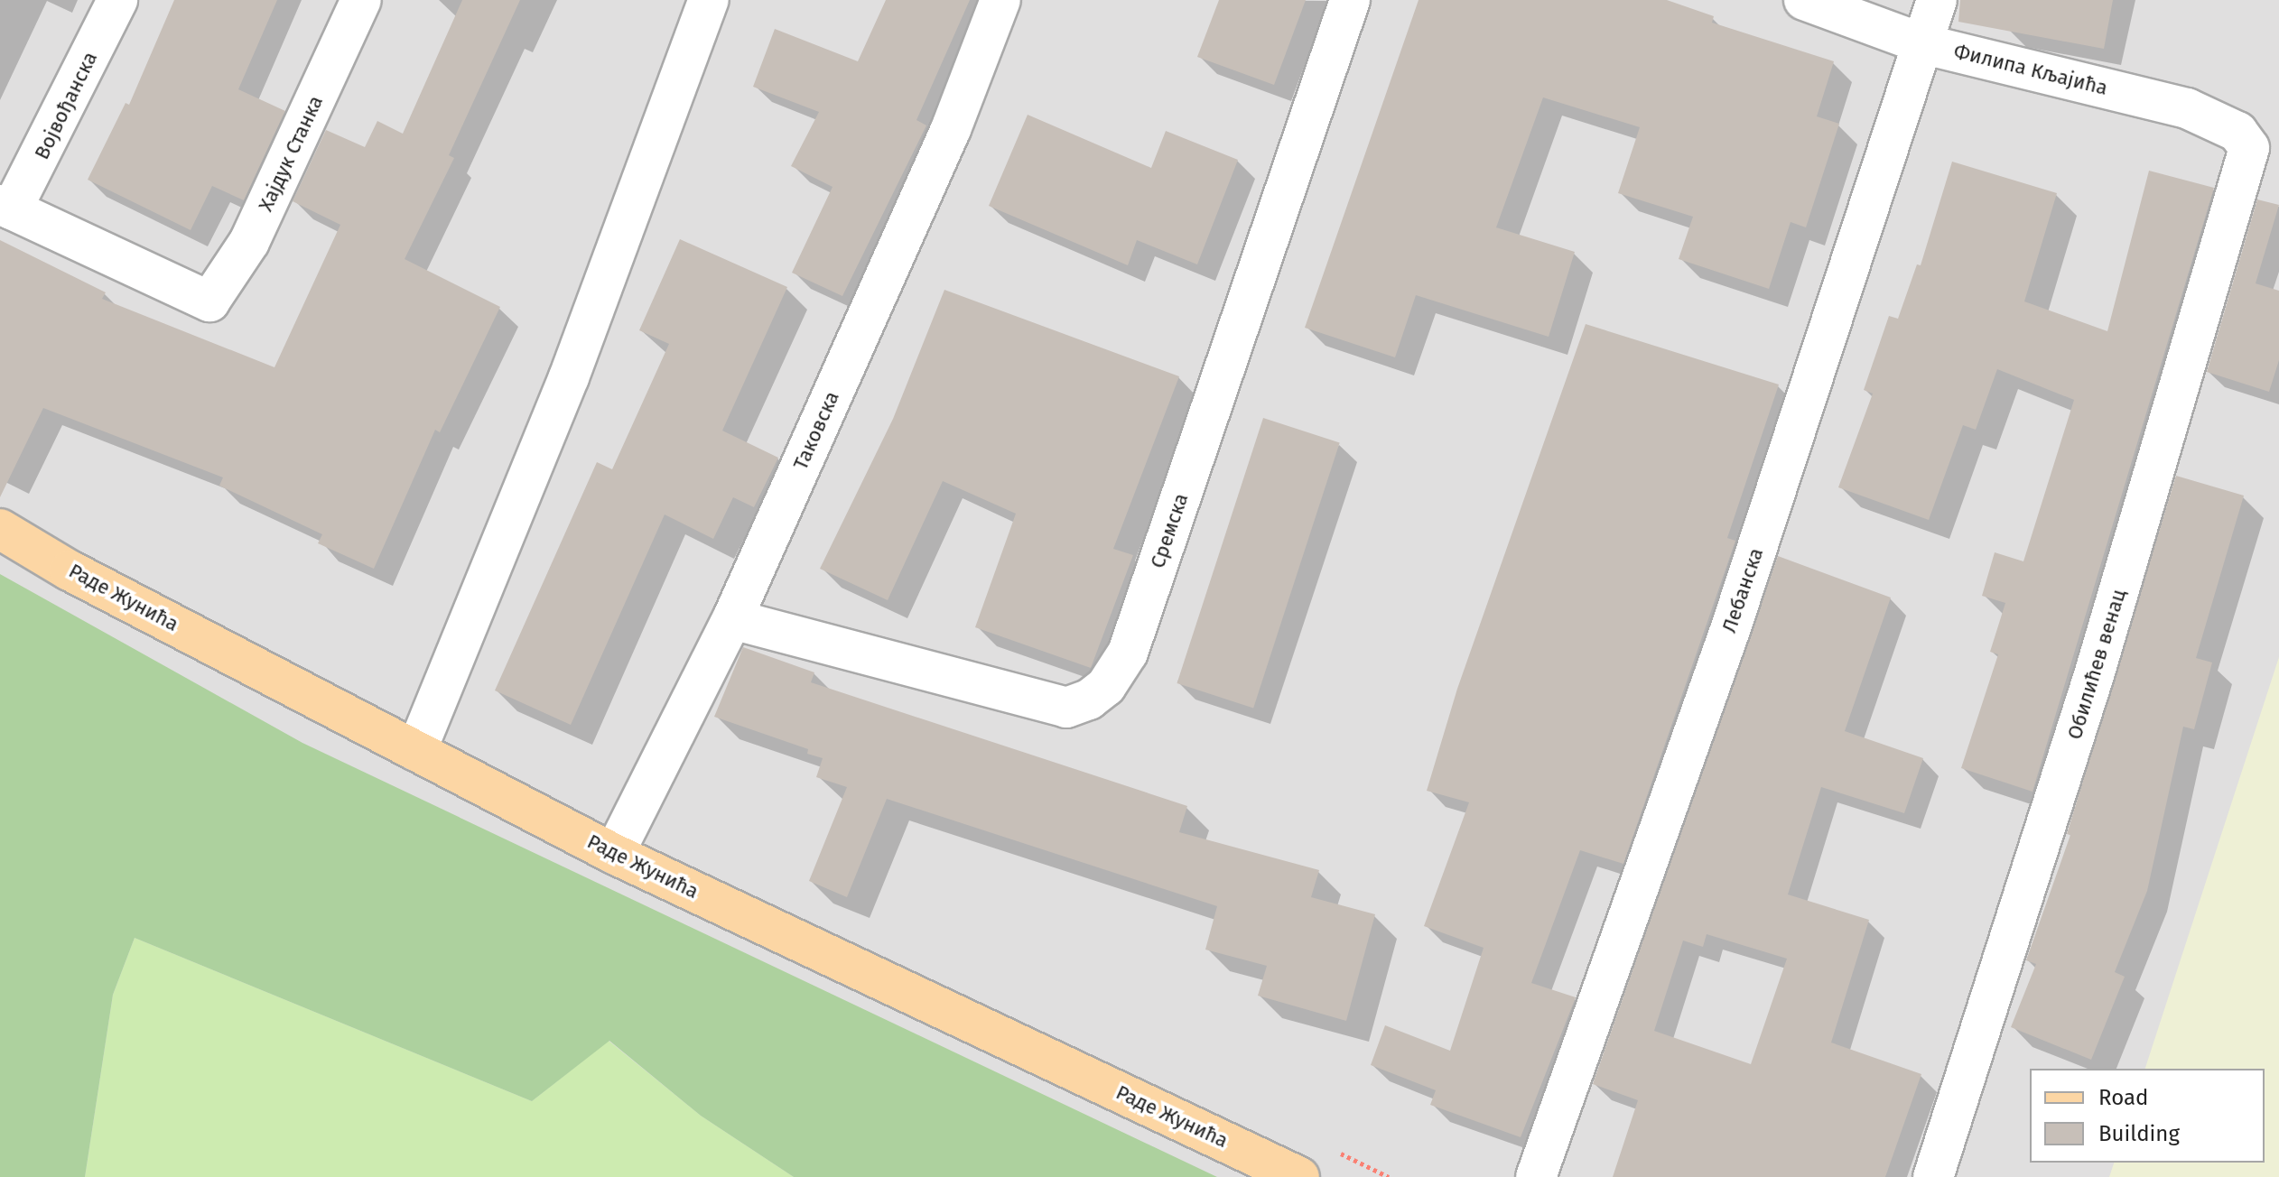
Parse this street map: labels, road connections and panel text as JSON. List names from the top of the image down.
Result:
{
  "streets": {
    "main road": ["Раде Жунића"],
    "street": [
      "Филипа Кљајића",
      "Војвођанска",
      "Хајдук Станка",
      "Таковска",
      "Сремска",
      "Лебанска",
      "Обилићев венац"
    ]
  },
  "crossings": [
    ["Филипа Кљајића", "Лебанска"],
    ["Филипа Кљајића", "Обилићев венац"],
    ["Војвођанска", "Хајдук Станка"],
    ["Таковска", "Сремска"],
    ["Таковска", "Раде Жунића"]
  ],
  "legend": ["Road", "Building"]
}
